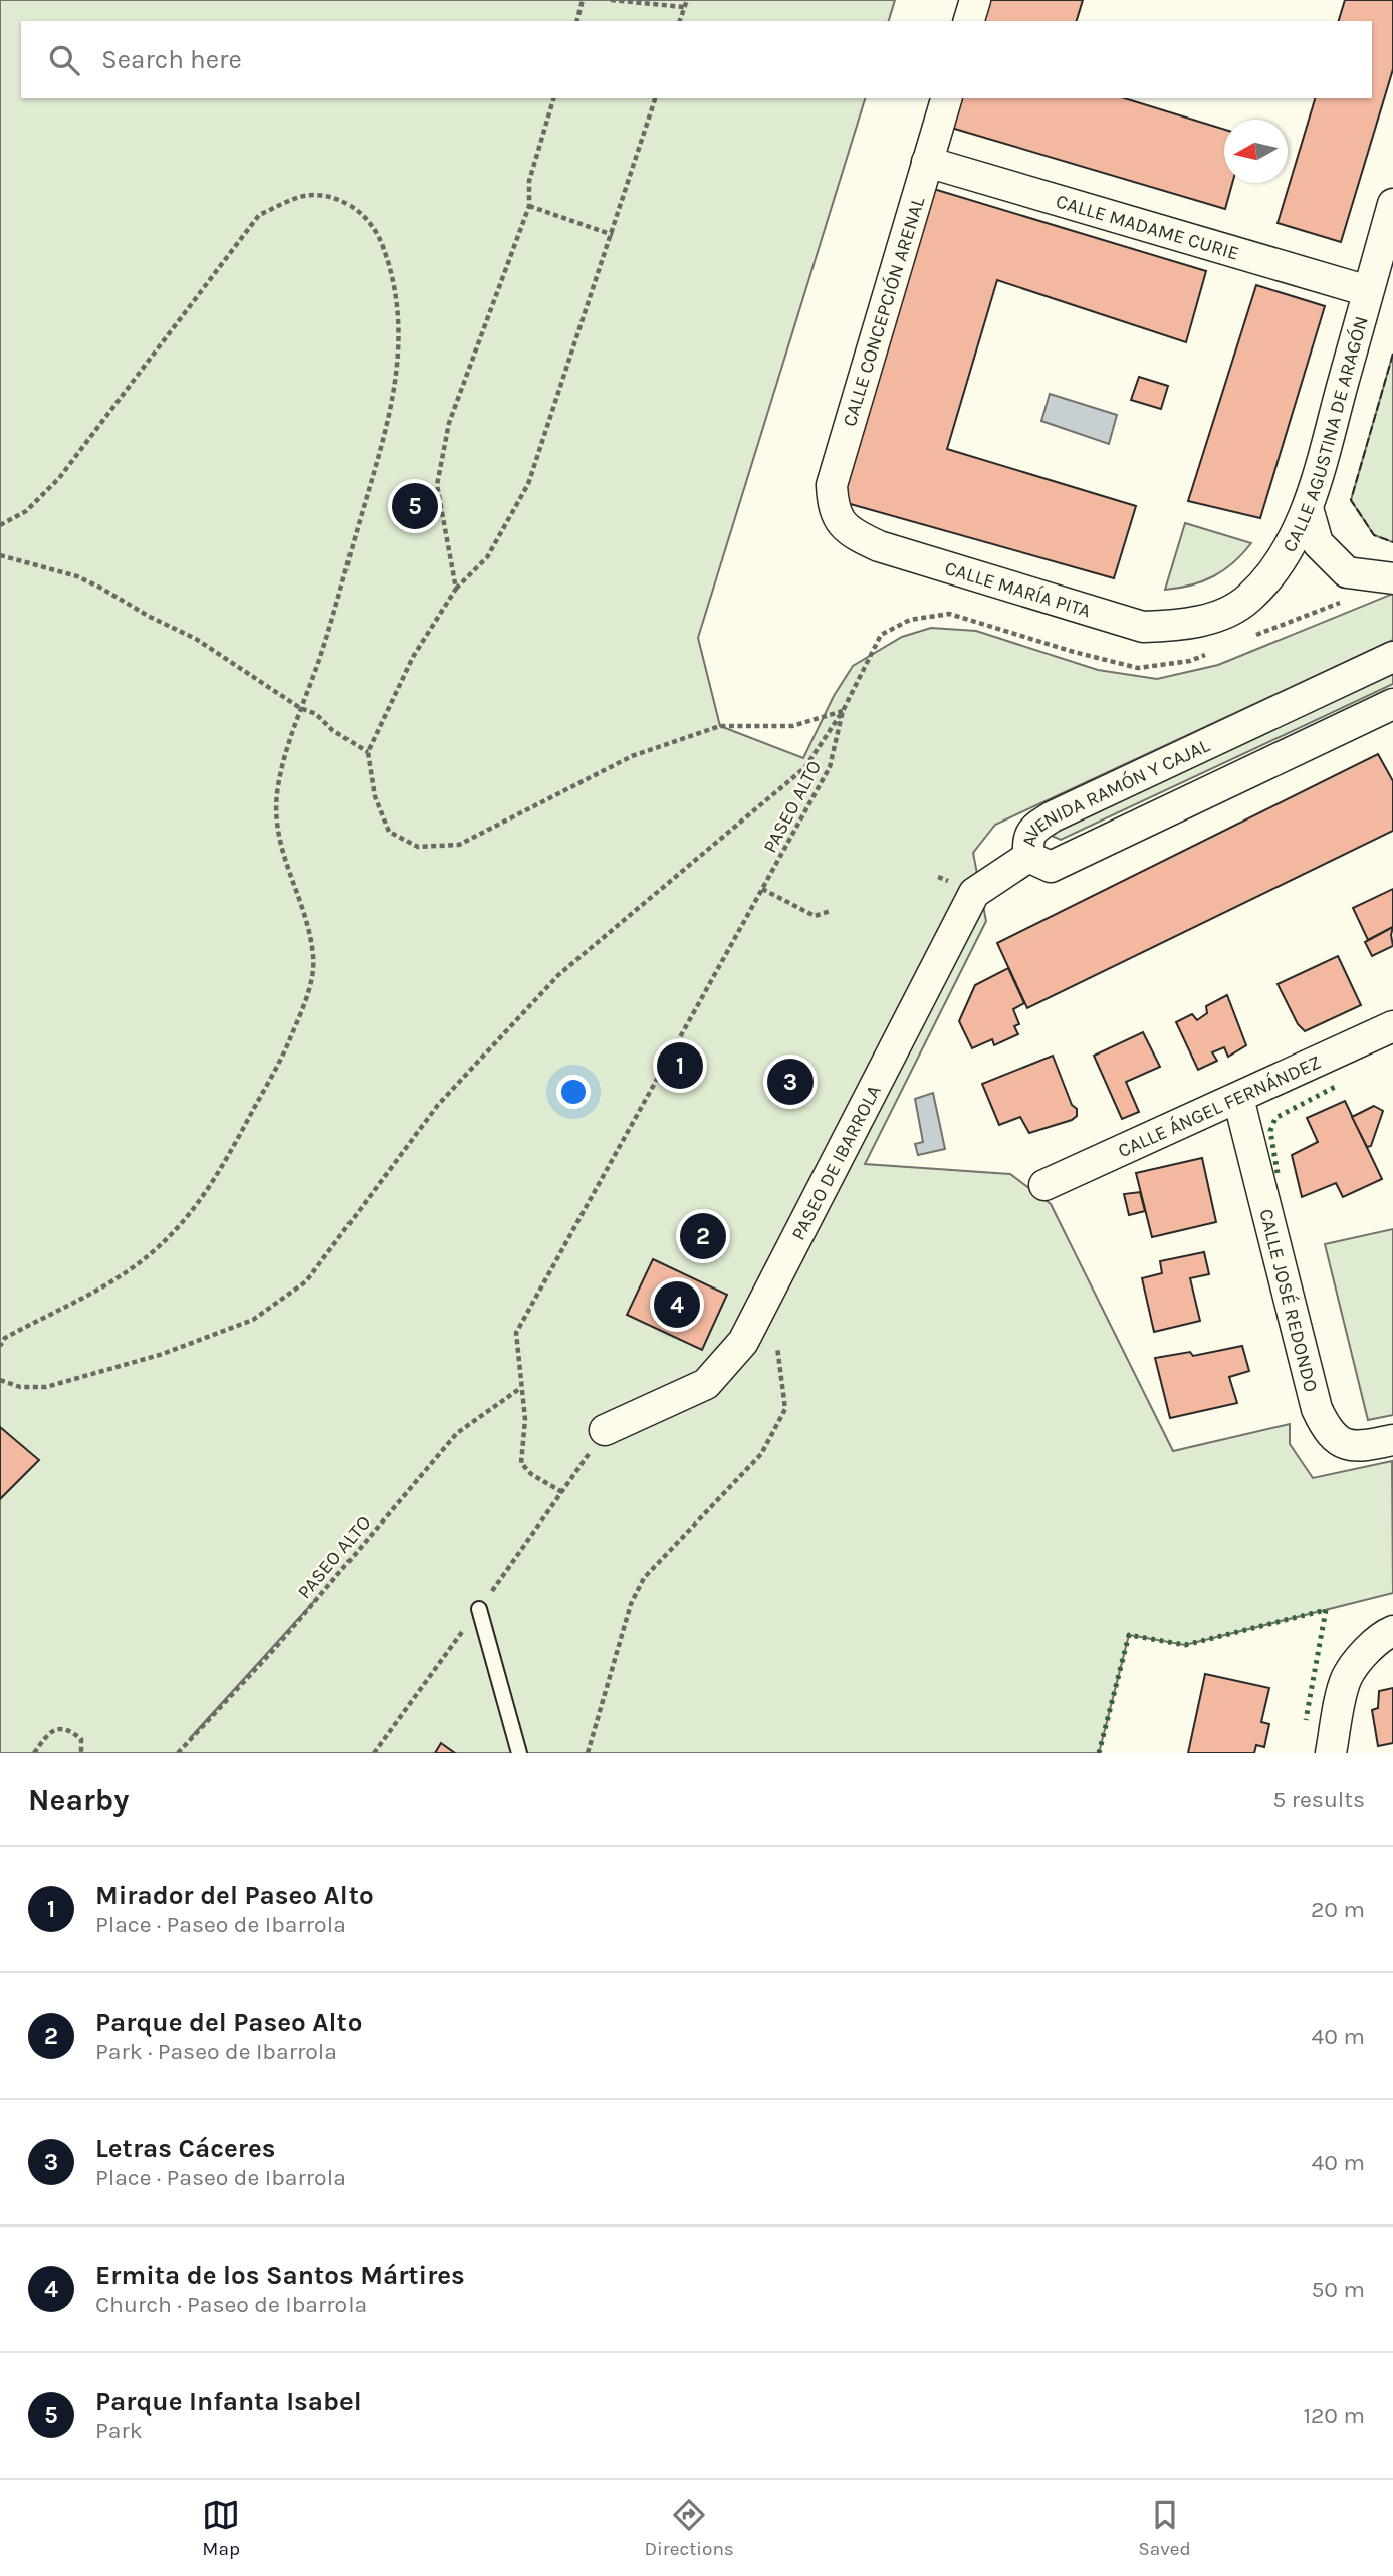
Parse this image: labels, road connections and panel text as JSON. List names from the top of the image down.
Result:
{
  "streets": {
    "street": [
      "CALLE MADAME CURIE",
      "CALLE CONCEPCIÓN ARENAL",
      "CALLE AGUSTINA DE ARAGÓN",
      "CALLE MARÍA PITA",
      "AVENIDA RAMÓN Y CAJAL",
      "CALLE ÁNGEL FERNÁNDEZ",
      "PASEO DE IBARROLA",
      "CALLE JOSÉ REDONDO"
    ],
    "path": ["PASEO ALTO"]
  },
  "crossings": [
    ["CALLE MADAME CURIE", "CALLE CONCEPCIÓN ARENAL"],
    ["CALLE MADAME CURIE", "CALLE AGUSTINA DE ARAGÓN"],
    ["CALLE CONCEPCIÓN ARENAL", "CALLE MARÍA PITA"],
    ["CALLE AGUSTINA DE ARAGÓN", "CALLE MARÍA PITA"],
    ["AVENIDA RAMÓN Y CAJAL", "PASEO DE IBARROLA"],
    ["CALLE ÁNGEL FERNÁNDEZ", "CALLE JOSÉ REDONDO"]
  ],
  "north": "left",
  "page": {
    "search": "Search here",
    "pins": [
      "5",
      "1",
      "3",
      "2",
      "4"
    ],
    "heading": ["Nearby", "5 results"],
    "list": [
      {
        "mark": "1",
        "name": "Mirador del Paseo Alto",
        "note": "Place · Paseo de Ibarrola",
        "value": "20 m"
      },
      {
        "mark": "2",
        "name": "Parque del Paseo Alto",
        "note": "Park · Paseo de Ibarrola",
        "value": "40 m"
      },
      {
        "mark": "3",
        "name": "Letras Cáceres",
        "note": "Place · Paseo de Ibarrola",
        "value": "40 m"
      },
      {
        "mark": "4",
        "name": "Ermita de los Santos Mártires",
        "note": "Church · Paseo de Ibarrola",
        "value": "50 m"
      },
      {
        "mark": "5",
        "name": "Parque Infanta Isabel",
        "note": "Park",
        "value": "120 m"
      }
    ],
    "nav": ["Map", "Directions", "Saved"]
  }
}
